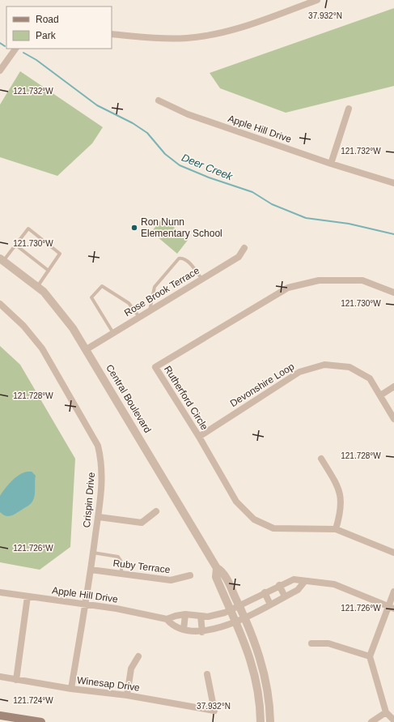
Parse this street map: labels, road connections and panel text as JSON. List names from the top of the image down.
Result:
{
  "streets": {
    "street": [
      "Apple Hill Drive",
      "Rose Brook Terrace",
      "Devonshire Loop",
      "Rutherford Circle",
      "Central Boulevard",
      "Crispin Drive",
      "Ruby Terrace",
      "Winesap Drive"
    ]
  },
  "crossings": [
    ["Apple Hill Drive", "Central Boulevard"],
    ["Apple Hill Drive", "Crispin Drive"],
    ["Rose Brook Terrace", "Central Boulevard"],
    ["Devonshire Loop", "Rutherford Circle"],
    ["Crispin Drive", "Ruby Terrace"],
    ["Crispin Drive", "Winesap Drive"]
  ],
  "water": ["Deer Creek"],
  "places": ["Ron Nunn Elementary School"],
  "legend": ["Road", "Park"],
  "coordinates": [
    "37.932°N",
    "121.732°W",
    "121.730°W",
    "121.728°W",
    "121.726°W",
    "121.724°W"
  ]
}
